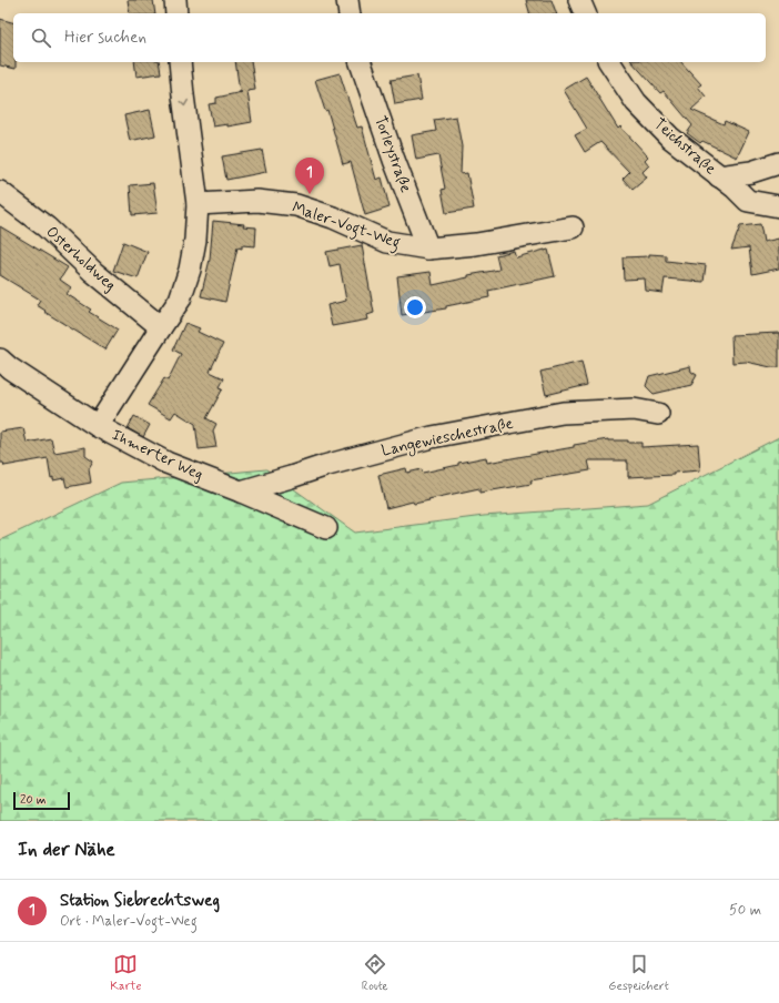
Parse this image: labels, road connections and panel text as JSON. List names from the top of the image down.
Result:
{
  "streets": {
    "street": [
      "Teichstraße",
      "Torleystraße",
      "Maler-Vogt-Weg",
      "Osterholdweg",
      "Langewieschestraße",
      "Ihmerter Weg"
    ]
  },
  "crossings": [
    ["Torleystraße", "Maler-Vogt-Weg"],
    ["Langewieschestraße", "Ihmerter Weg"]
  ],
  "scale_bar": "20 m",
  "page": {
    "search": "Hier suchen",
    "pins": "1",
    "scale": "20 m",
    "heading": "In der Nähe",
    "list": [
      {
        "mark": "1",
        "name": "Station Siebrechtsweg",
        "note": "Ort · Maler-Vogt-Weg",
        "value": "50 m"
      }
    ],
    "nav": ["Karte", "Route", "Gespeichert"]
  }
}
